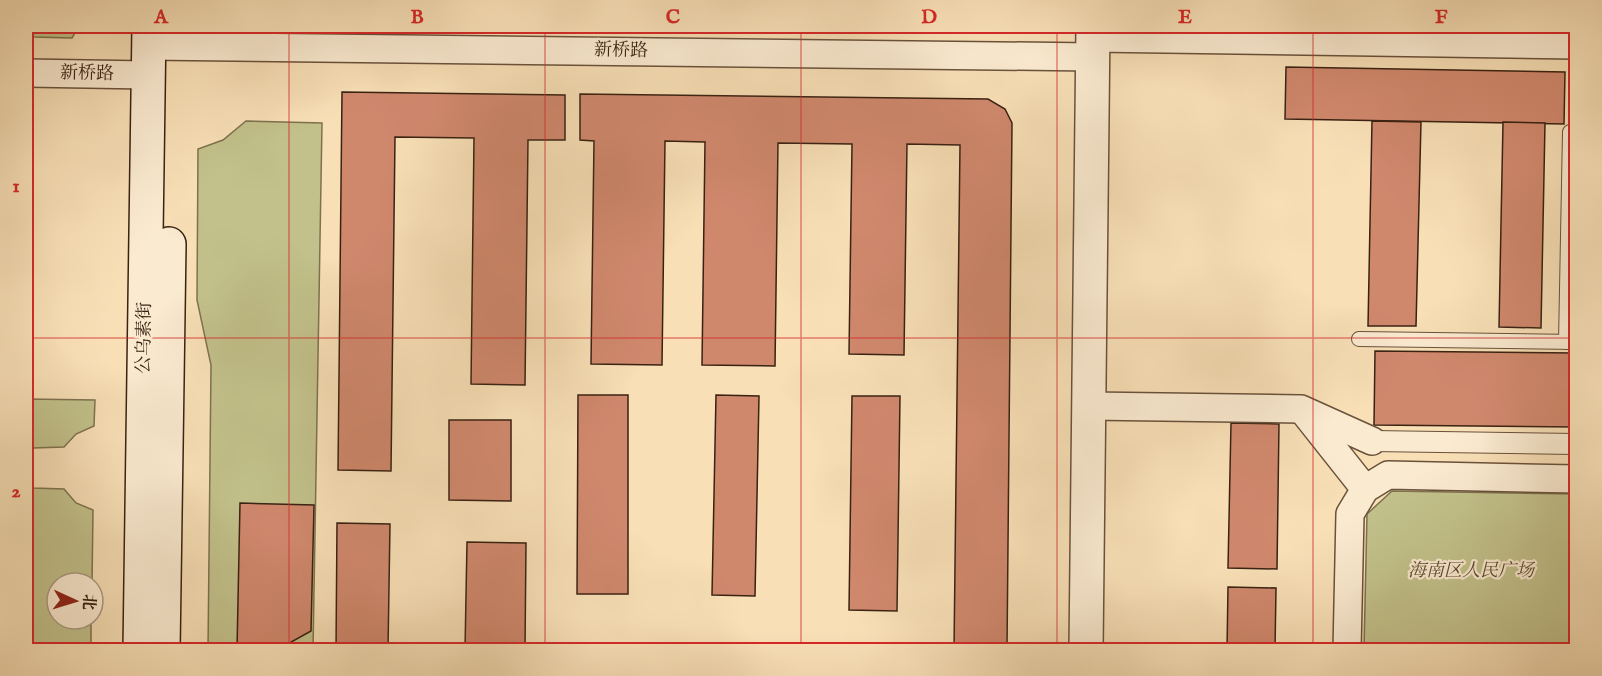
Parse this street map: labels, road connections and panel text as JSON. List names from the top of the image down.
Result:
{
  "streets": {
    "main road": ["公乌素街"],
    "street": ["新桥路"]
  },
  "crossings": [
    ["新桥路", "公乌素街"]
  ],
  "parks": ["海南区人民广场"],
  "north": "right",
  "grid": {
    "columns": [
      "A",
      "B",
      "C",
      "D",
      "E",
      "F"
    ],
    "rows": ["1", "2"]
  }
}
